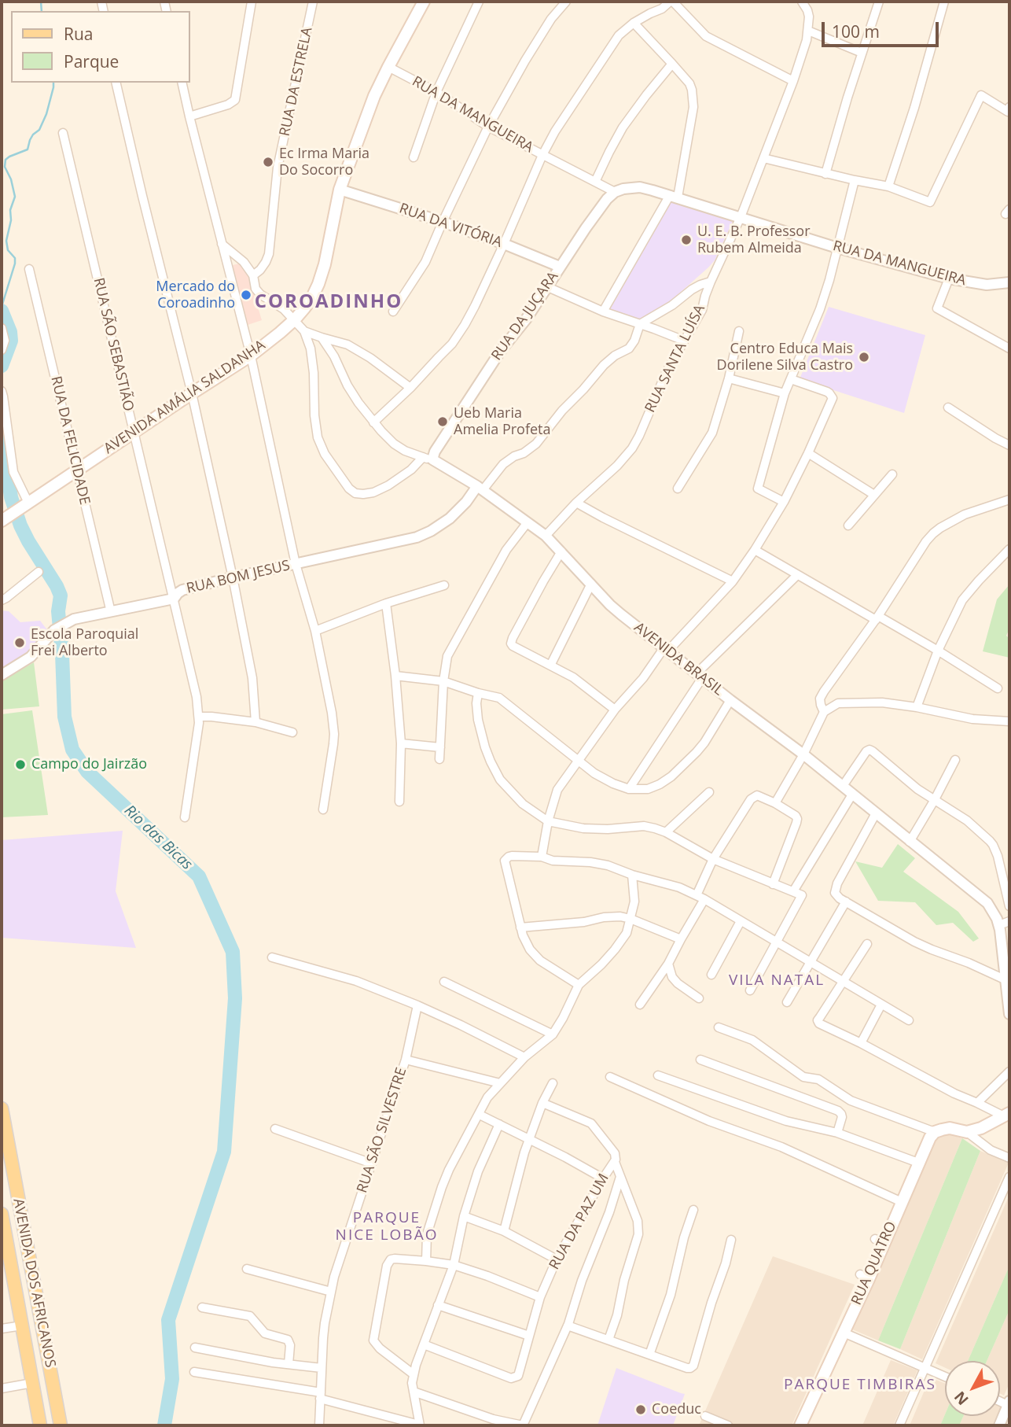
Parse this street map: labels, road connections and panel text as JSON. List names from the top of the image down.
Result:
{
  "streets": {
    "main road": ["AVENIDA AMÁLIA SALDANHA", "RUA QUATRO", "AVENIDA DOS AFRICANOS"],
    "street": [
      "RUA DA ESTRELA",
      "RUA DA MANGUEIRA",
      "RUA DA VITÓRIA",
      "RUA DA JUÇARA",
      "RUA SÃO SEBASTIÃO",
      "RUA SANTA LUÍSA",
      "RUA DA FELICIDADE",
      "RUA BOM JESUS",
      "AVENIDA BRASIL",
      "RUA SÃO SILVESTRE",
      "RUA DA PAZ UM"
    ]
  },
  "crossings": [
    ["RUA DA MANGUEIRA", "RUA DA JUÇARA"],
    ["RUA DA MANGUEIRA", "RUA SANTA LUÍSA"],
    ["RUA DA MANGUEIRA", "AVENIDA AMÁLIA SALDANHA"],
    ["RUA DA VITÓRIA", "RUA DA JUÇARA"],
    ["RUA DA VITÓRIA", "AVENIDA AMÁLIA SALDANHA"],
    ["RUA DA JUÇARA", "AVENIDA BRASIL"],
    ["RUA SÃO SEBASTIÃO", "AVENIDA AMÁLIA SALDANHA"],
    ["RUA SÃO SEBASTIÃO", "RUA BOM JESUS"],
    ["RUA SANTA LUÍSA", "AVENIDA BRASIL"],
    ["AVENIDA AMÁLIA SALDANHA", "RUA DA FELICIDADE"],
    ["RUA DA FELICIDADE", "RUA BOM JESUS"],
    ["RUA BOM JESUS", "AVENIDA BRASIL"]
  ],
  "districts": [
    "COROADINHO",
    "VILA NATAL",
    "PARQUE NICE LOBÃO",
    "PARQUE TIMBIRAS"
  ],
  "water": ["Rio das Bicas"],
  "places": [
    "Ec Irma Maria Do Socorro",
    "U. E. B. Professor Rubem Almeida",
    "Mercado do Coroadinho",
    "Centro Educa Mais Dorilene Silva Castro",
    "Ueb Maria Amelia Profeta",
    "Escola Paroquial Frei Alberto",
    "Campo do Jairzão",
    "Coeduc"
  ],
  "legend": ["Rua", "Parque"],
  "scale_bar": "100 m",
  "north": "bottom left"
}
